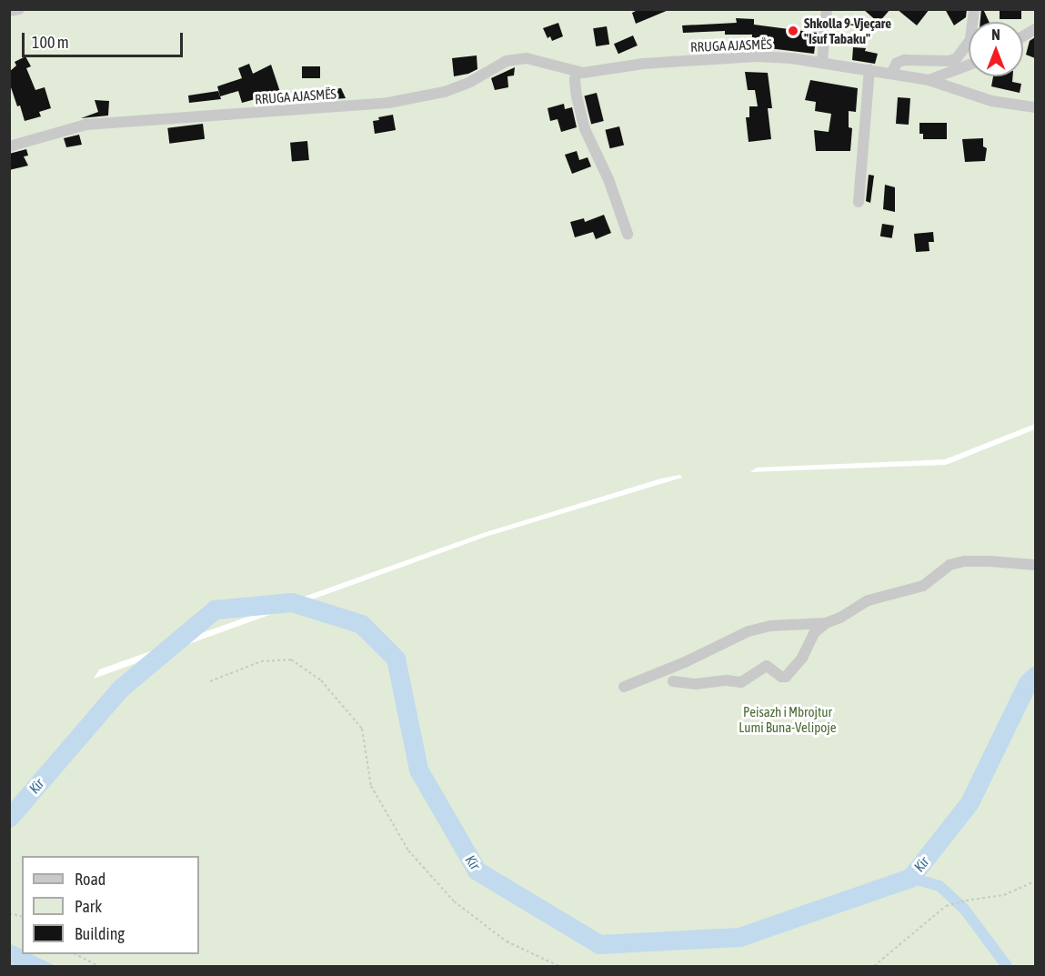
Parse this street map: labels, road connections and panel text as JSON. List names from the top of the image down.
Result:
{
  "streets": {
    "street": ["RRUGA AJASMËS"]
  },
  "water": ["Kir"],
  "parks": ["Peisazh i Mbrojtur Lumi Buna-Velipoje"],
  "places": ["Shkolla 9-Vjeçare \"Isuf Tabaku\""],
  "legend": ["Road", "Park", "Building"],
  "scale_bar": "100 m",
  "north": "top"
}
